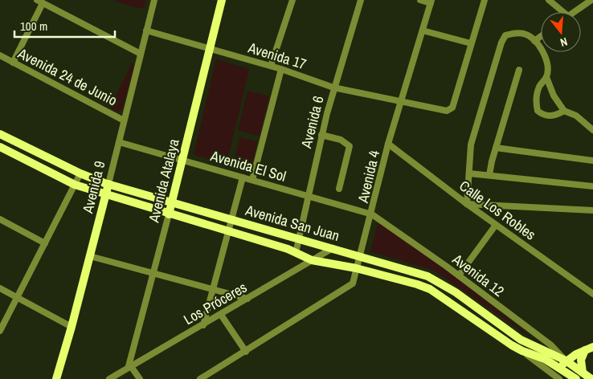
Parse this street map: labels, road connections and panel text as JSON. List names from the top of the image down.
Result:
{
  "streets": {
    "main road": ["Avenida Atalaya", "Avenida 9", "Avenida San Juan"],
    "street": [
      "Avenida 17",
      "Avenida 24 de Junio",
      "Avenida 6",
      "Avenida El Sol",
      "Avenida 4",
      "Calle Los Robles",
      "Avenida 12",
      "Los Próceres"
    ]
  },
  "crossings": [
    ["Avenida 17", "Avenida 6"],
    ["Avenida 17", "Avenida 4"],
    ["Avenida 17", "Avenida Atalaya"],
    ["Avenida 17", "Avenida 9"],
    ["Avenida 24 de Junio", "Avenida 9"],
    ["Avenida 6", "Avenida El Sol"],
    ["Avenida 6", "Avenida San Juan"],
    ["Avenida El Sol", "Avenida 4"],
    ["Avenida El Sol", "Avenida Atalaya"],
    ["Avenida El Sol", "Avenida 9"],
    ["Avenida El Sol", "Avenida 12"],
    ["Avenida 4", "Calle Los Robles"],
    ["Avenida 4", "Avenida San Juan"],
    ["Avenida 4", "Avenida 12"],
    ["Avenida Atalaya", "Avenida San Juan"],
    ["Avenida Atalaya", "Los Próceres"],
    ["Avenida 9", "Avenida San Juan"],
    ["Avenida San Juan", "Avenida 12"],
    ["Avenida San Juan", "Los Próceres"]
  ],
  "scale_bar": "100 m",
  "north": "bottom"
}
